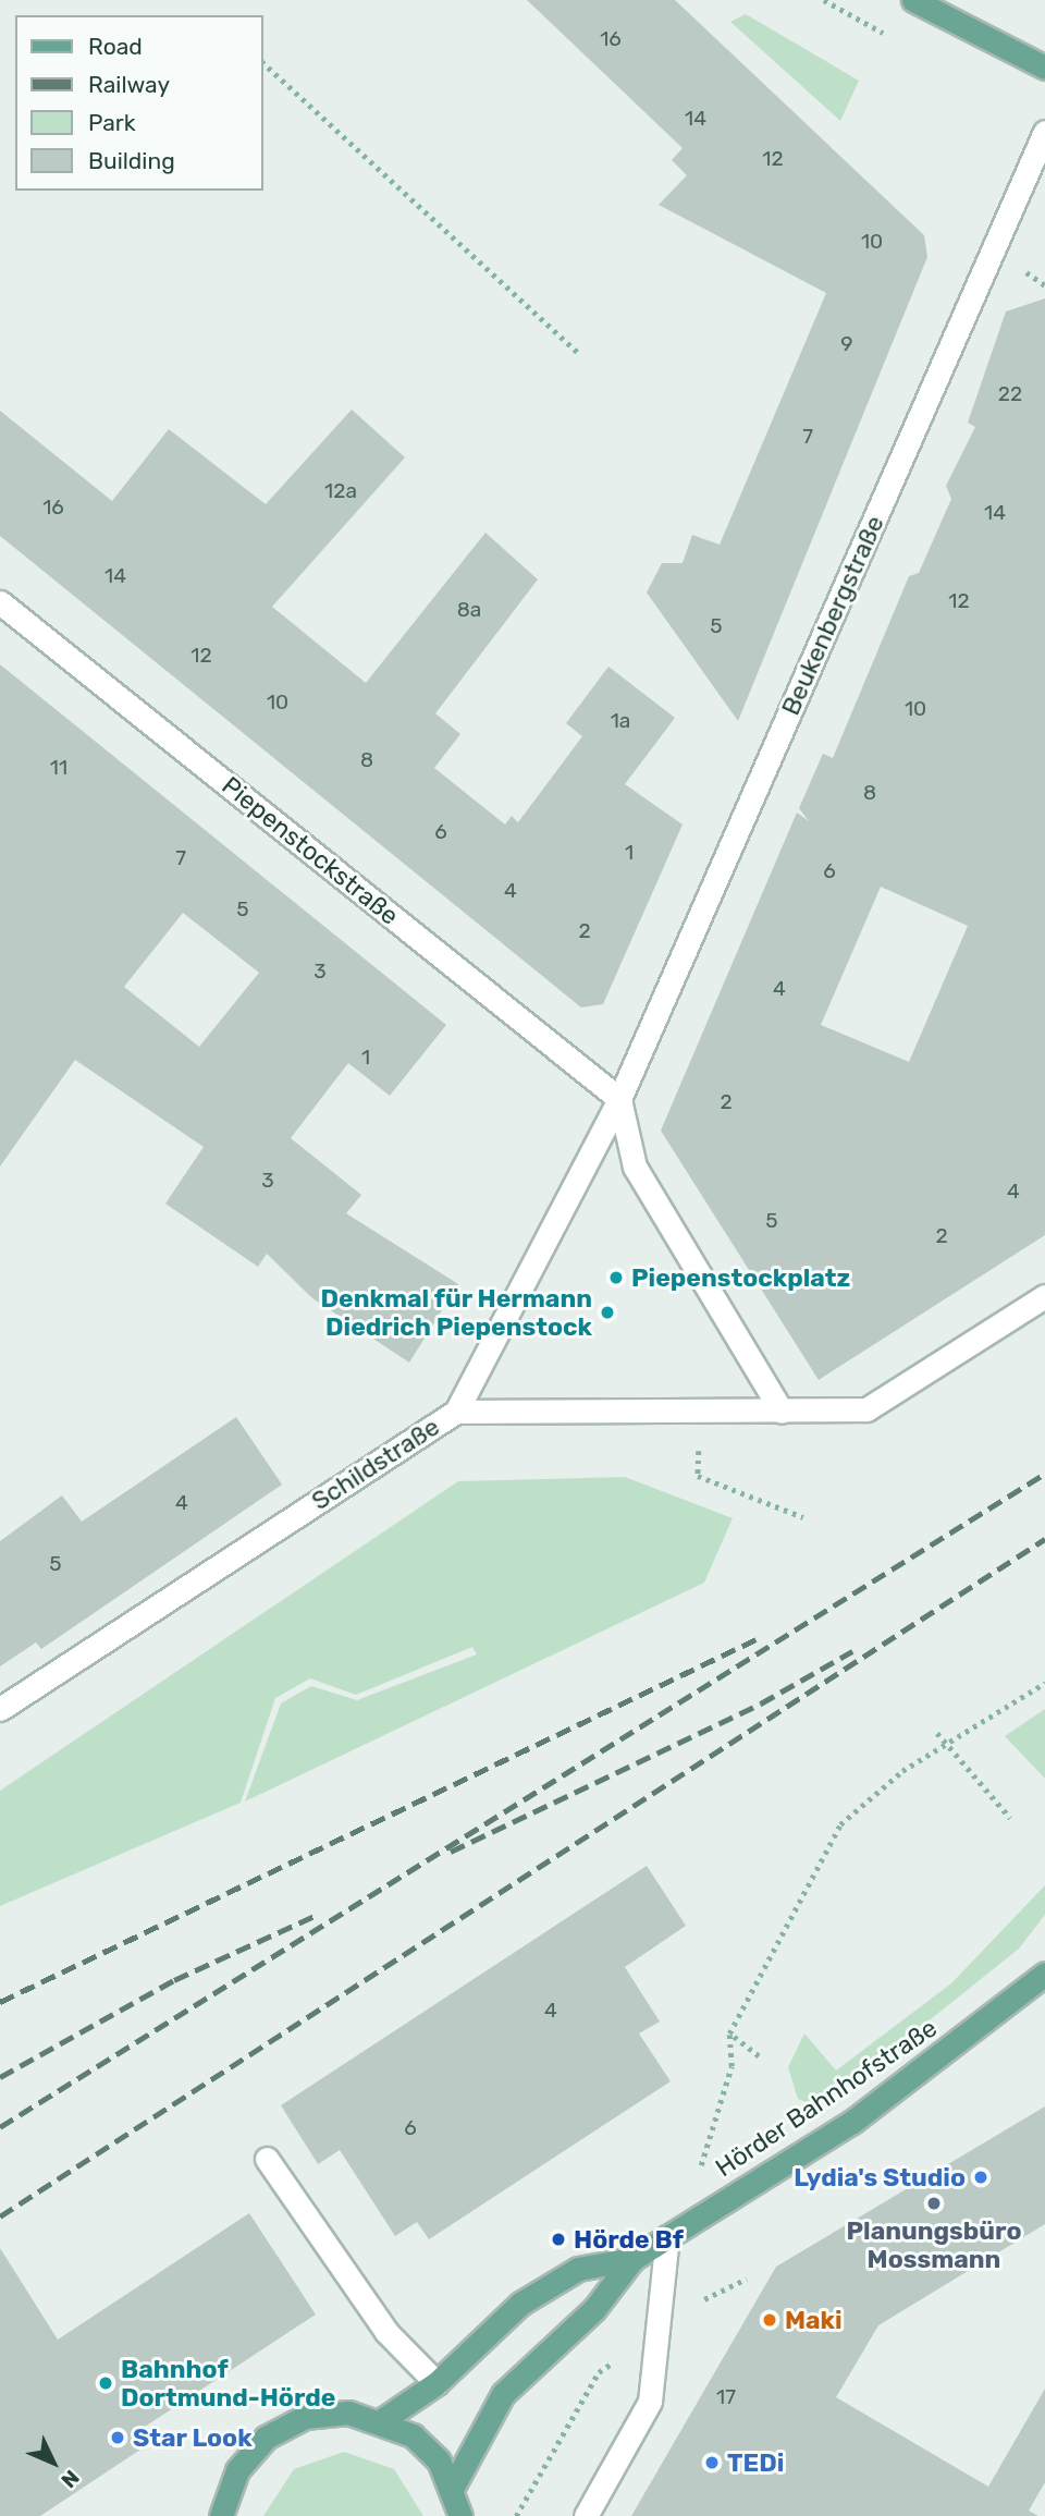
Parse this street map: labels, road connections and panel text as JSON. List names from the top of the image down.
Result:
{
  "streets": {
    "main road": ["Hörder Bahnhofstraße"],
    "street": ["Beukenbergstraße", "Piepenstockstraße", "Schildstraße"]
  },
  "crossings": [
    ["Beukenbergstraße", "Piepenstockstraße"],
    ["Beukenbergstraße", "Schildstraße"],
    ["Piepenstockstraße", "Schildstraße"]
  ],
  "places": [
    "Piepenstockplatz",
    "Denkmal für Hermann Diedrich Piepenstock",
    "Lydia's Studio",
    "Planungsbüro Mossmann",
    "Hörde Bf",
    "Maki",
    "Bahnhof Dortmund-Hörde",
    "Star Look",
    "TEDi"
  ],
  "house_numbers": [
    "16",
    "14",
    "12",
    "10",
    "9",
    "22",
    "7",
    "12a",
    "16",
    "14",
    "14",
    "12",
    "8a",
    "5",
    "12",
    "10",
    "10",
    "1a",
    "8",
    "11",
    "8",
    "6",
    "1",
    "7",
    "6",
    "4",
    "5",
    "2",
    "3",
    "4",
    "1",
    "2",
    "3",
    "4",
    "5",
    "2",
    "4",
    "5",
    "4",
    "6",
    "17"
  ],
  "legend": [
    "Road",
    "Railway",
    "Park",
    "Building"
  ],
  "north": "bottom right"
}
